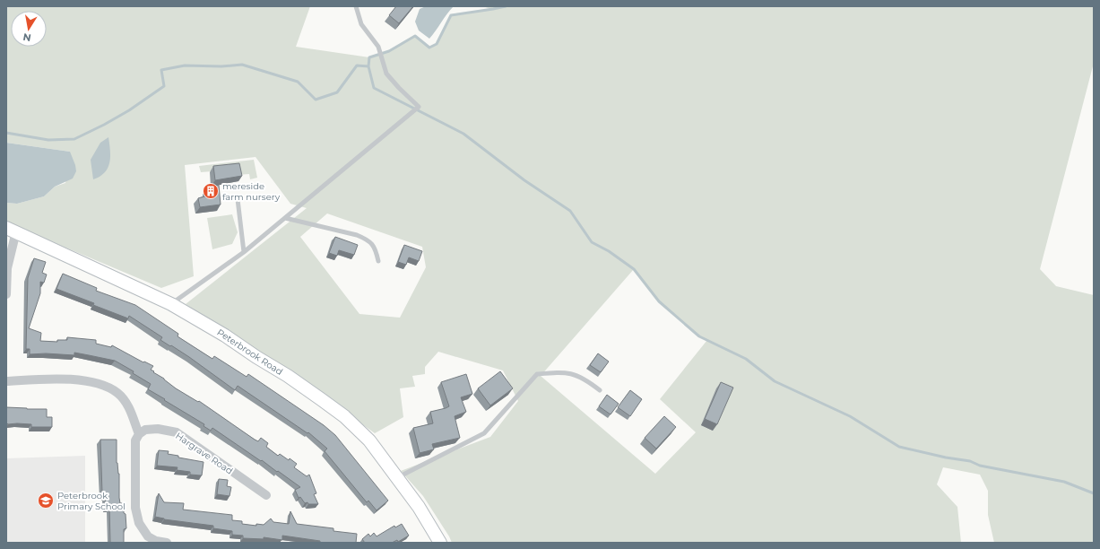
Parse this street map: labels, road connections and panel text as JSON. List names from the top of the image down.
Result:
{
  "streets": {
    "street": ["Peterbrook Road", "Hargrave Road"]
  },
  "places": {
    "building": ["mereside farm nursery"],
    "school or university": ["Peterbrook Primary School"]
  },
  "north": "bottom"
}
